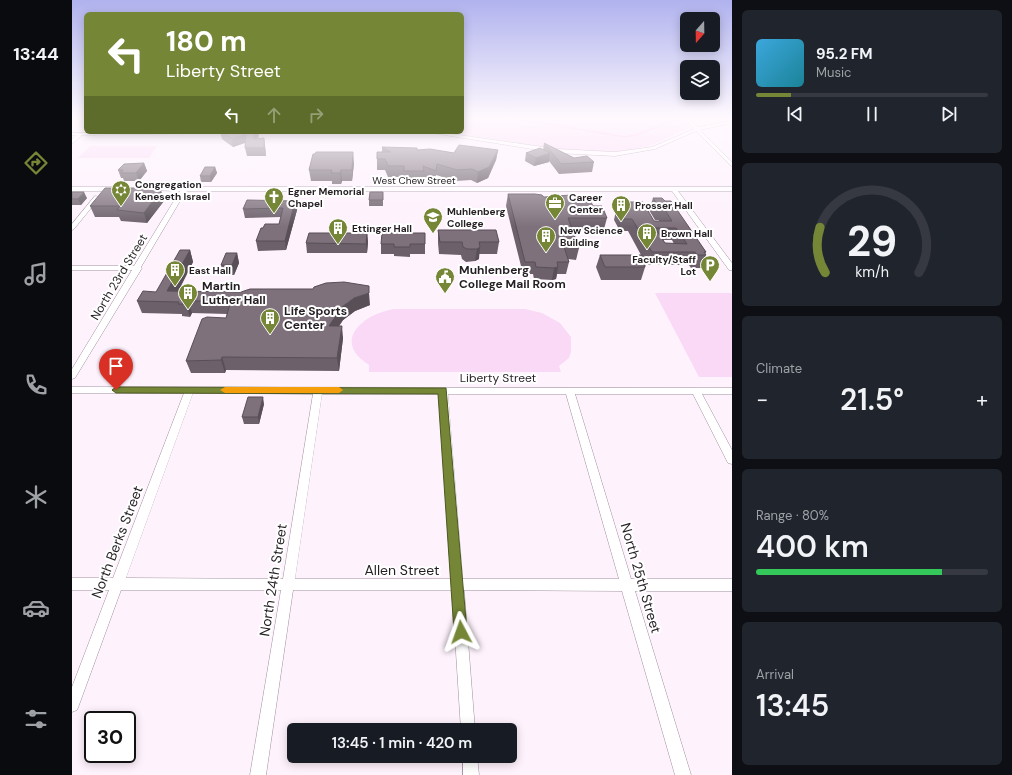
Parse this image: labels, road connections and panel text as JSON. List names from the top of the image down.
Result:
{
  "streets": {
    "street": [
      "West Chew Street",
      "North 23rd Street",
      "Liberty Street",
      "North Berks Street",
      "Allen Street",
      "North 25th Street",
      "North 24th Street"
    ]
  },
  "crossings": [
    ["West Chew Street", "North 23rd Street"],
    ["Liberty Street", "North Berks Street"],
    ["Liberty Street", "North 25th Street"],
    ["Liberty Street", "North 24th Street"],
    ["North Berks Street", "Allen Street"],
    ["Allen Street", "North 25th Street"],
    ["Allen Street", "North 24th Street"]
  ],
  "places": {
    "synagogue": ["Congregation Keneseth Israel"],
    "church": ["Egner Memorial Chapel"],
    "office": ["Career Center"],
    "building": [
      "Prosser Hall",
      "Ettinger Hall",
      "Brown Hall",
      "New Science Building",
      "East Hall",
      "Martin Luther Hall",
      "Life Sports Center"
    ],
    "school or university": ["Muhlenberg College"],
    "parking": ["Faculty/Staff Lot"],
    "public building": ["Muhlenberg College Mail Room"]
  },
  "north": "bottom",
  "page": {
    "tabs": "13:44",
    "turn": ["180 m", "Liberty Street"],
    "song": ["95.2 FM", "Music"],
    "tile": [
      "Climate",
      ["Range · 80%", "400 km"],
      ["Arrival", "13:45"]
    ],
    "heat": ["−", "21.5°", "+"],
    "limit": "30",
    "trip": "13:45 · 1 min · 420 m",
    "gauge": ["29", "km/h"]
  }
}
